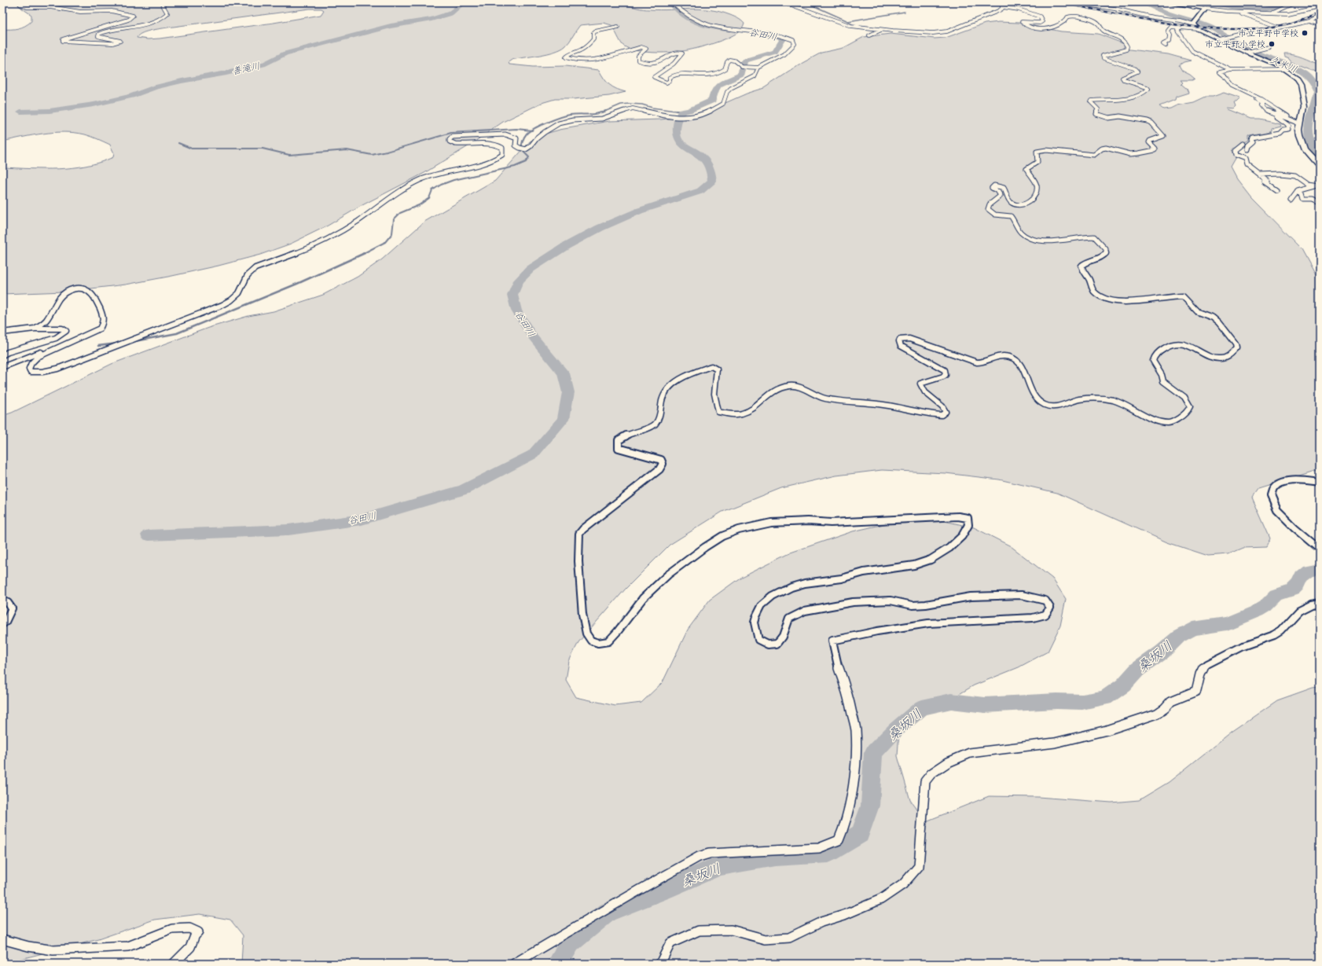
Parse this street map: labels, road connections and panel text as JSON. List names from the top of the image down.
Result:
{
  "water": [
    "谷田川",
    "久米川",
    "善滝川",
    "桑坂川"
  ],
  "places": ["市立平野中学校", "市立平野小学校"]
}
